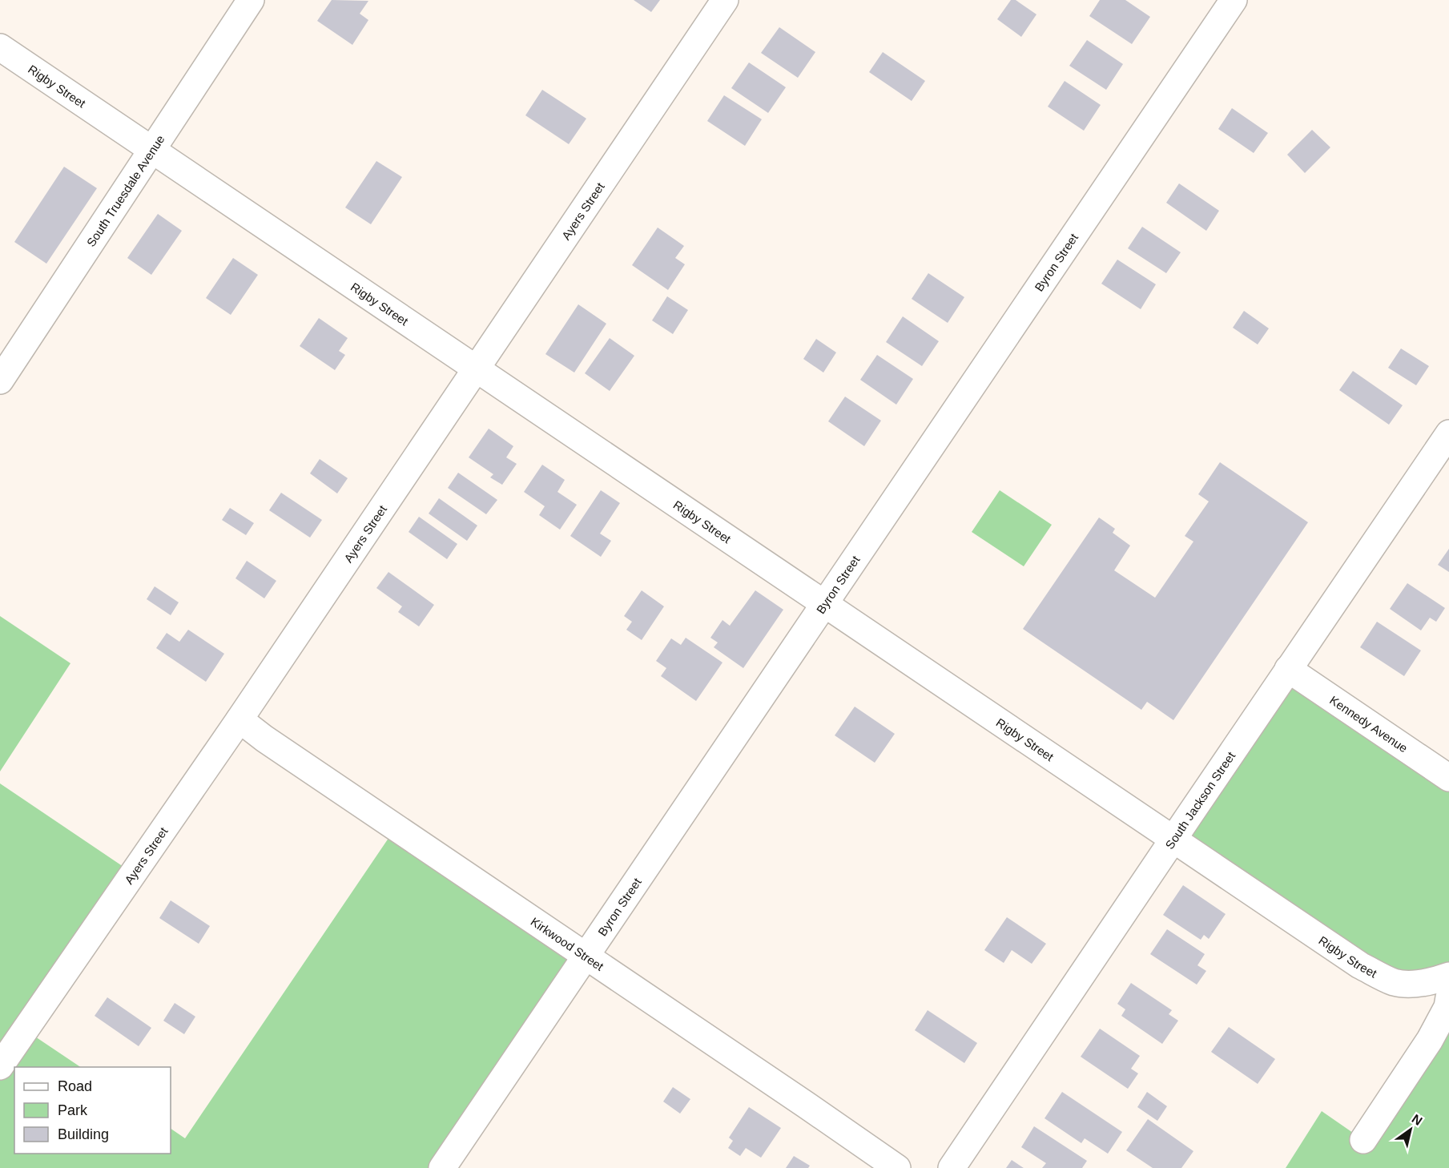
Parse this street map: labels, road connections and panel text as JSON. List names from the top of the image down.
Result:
{
  "streets": {
    "street": [
      "Rigby Street",
      "South Truesdale Avenue",
      "Ayers Street",
      "Byron Street",
      "Kennedy Avenue",
      "South Jackson Street",
      "Kirkwood Street"
    ]
  },
  "crossings": [
    ["Rigby Street", "South Truesdale Avenue"],
    ["Rigby Street", "Ayers Street"],
    ["Rigby Street", "Byron Street"],
    ["Rigby Street", "South Jackson Street"],
    ["Ayers Street", "Kirkwood Street"],
    ["Byron Street", "Kirkwood Street"],
    ["Kennedy Avenue", "South Jackson Street"]
  ],
  "legend": ["Road", "Park", "Building"],
  "north": "top right"
}
